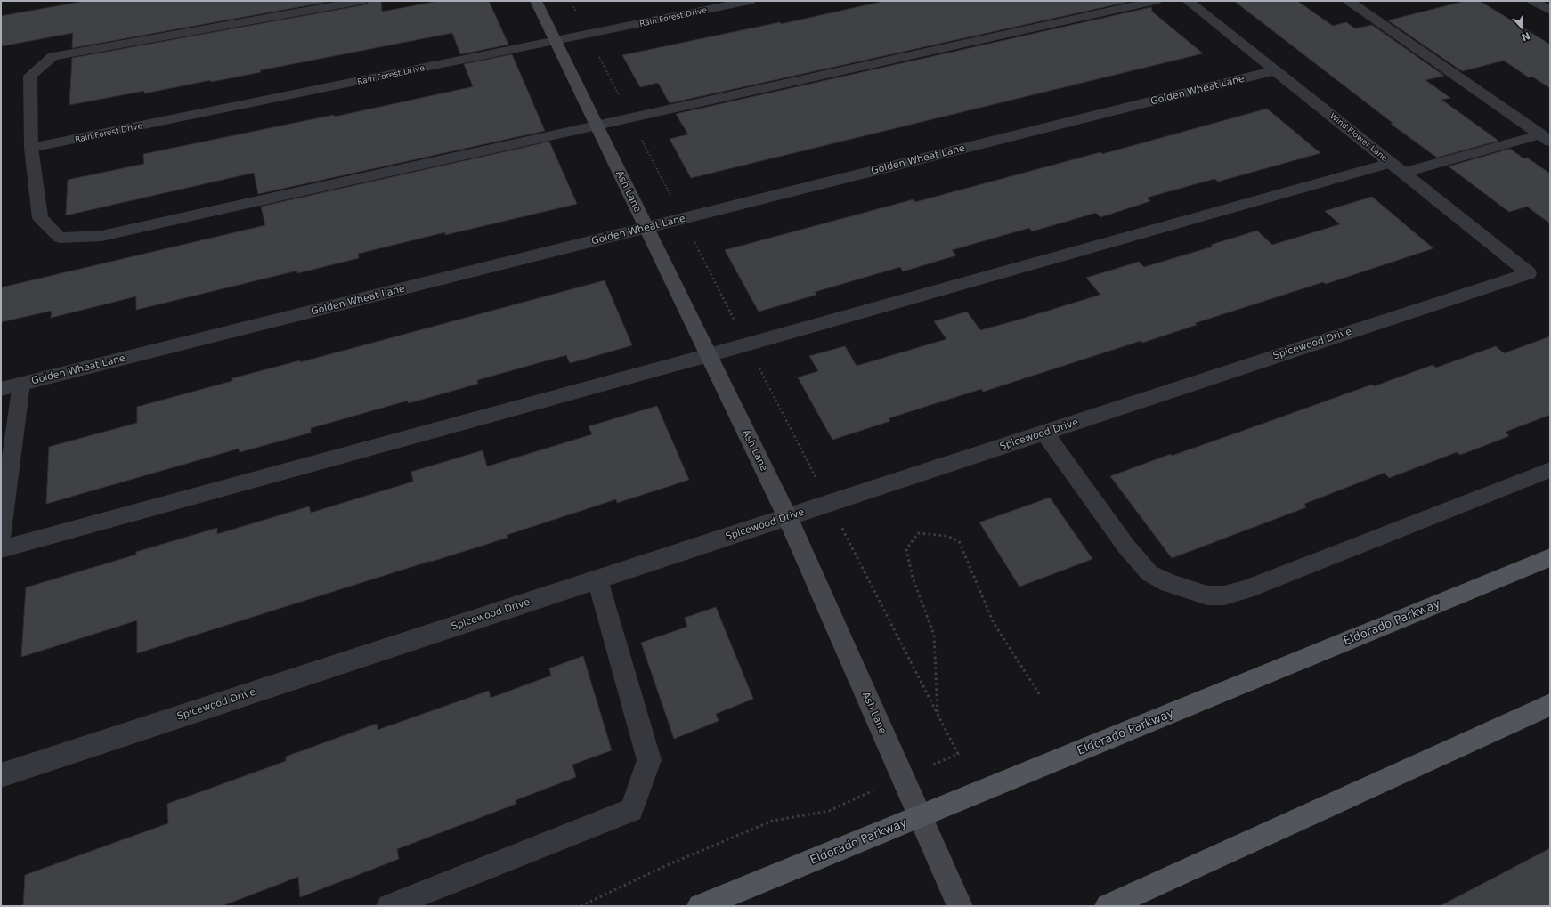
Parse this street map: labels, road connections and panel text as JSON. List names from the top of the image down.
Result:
{
  "streets": {
    "main road": ["Eldorado Parkway"],
    "street": [
      "Rain Forest Drive",
      "Golden Wheat Lane",
      "Wind Flower Lane",
      "Ash Lane",
      "Spicewood Drive"
    ]
  },
  "crossings": [
    ["Rain Forest Drive", "Ash Lane"],
    ["Golden Wheat Lane", "Wind Flower Lane"],
    ["Golden Wheat Lane", "Ash Lane"],
    ["Wind Flower Lane", "Spicewood Drive"],
    ["Ash Lane", "Spicewood Drive"],
    ["Ash Lane", "Eldorado Parkway"]
  ],
  "north": "bottom"
}
